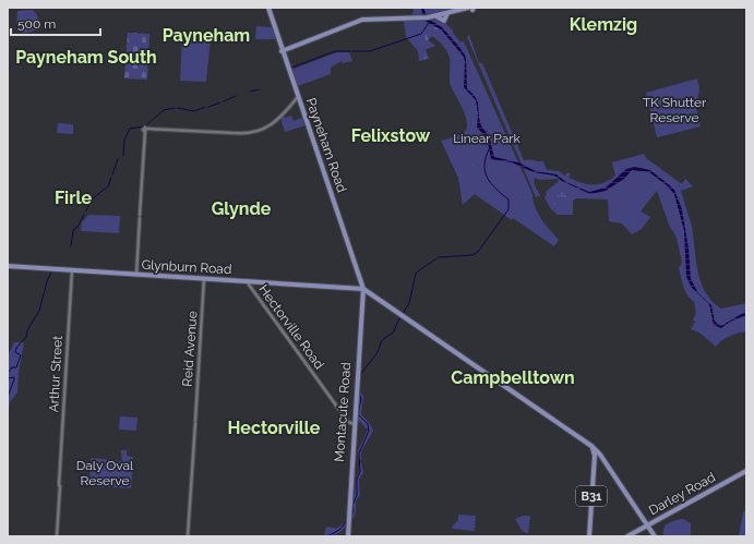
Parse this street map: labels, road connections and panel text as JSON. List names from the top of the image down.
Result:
{
  "streets": {
    "main road": [
      "Payneham Road",
      "Glynburn Road",
      "Montacute Road",
      "Darley Road",
      "B31"
    ],
    "street": ["Hectorville Road", "Reid Avenue", "Arthur Street"]
  },
  "crossings": [
    ["Payneham Road", "Glynburn Road"],
    ["Payneham Road", "Montacute Road"],
    ["Glynburn Road", "Hectorville Road"],
    ["Glynburn Road", "Reid Avenue"],
    ["Glynburn Road", "Arthur Street"],
    ["Glynburn Road", "Montacute Road"],
    ["Hectorville Road", "Montacute Road"]
  ],
  "districts": [
    "Klemzig",
    "Payneham",
    "Payneham South",
    "Felixstow",
    "Firle",
    "Glynde",
    "Campbelltown",
    "Hectorville"
  ],
  "parks": ["TK Shutter Reserve", "Linear Park", "Daly Oval Reserve"],
  "scale_bar": "500 m"
}
